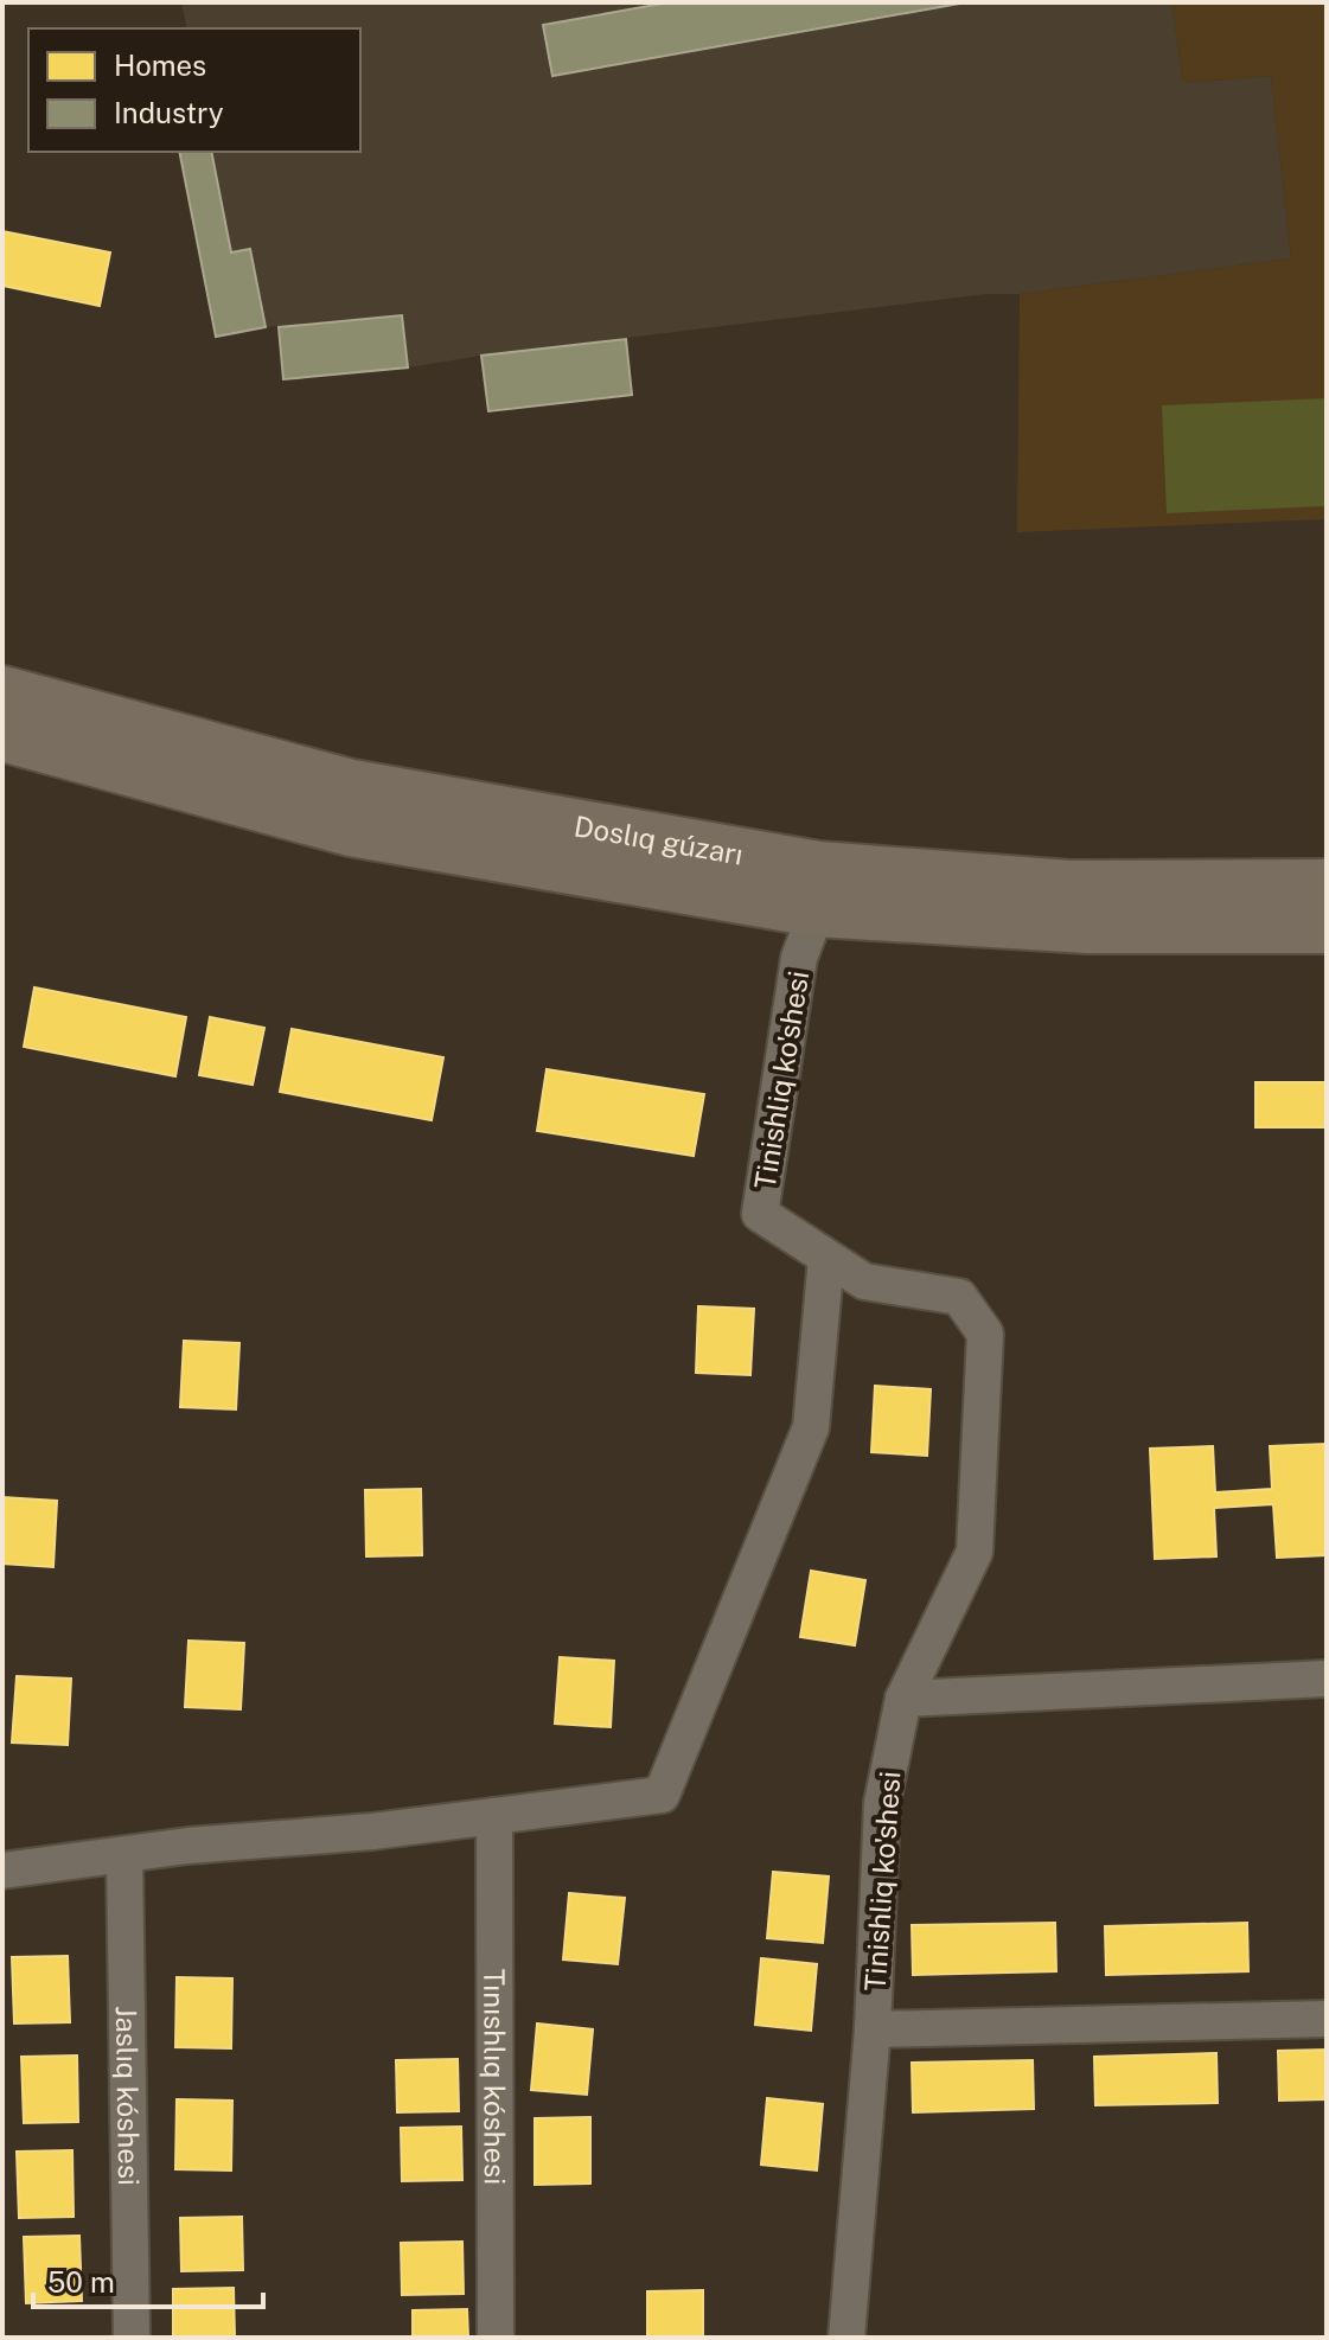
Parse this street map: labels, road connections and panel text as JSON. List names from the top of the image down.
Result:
{
  "streets": {
    "main road": ["Doslıq gúzarı"],
    "street": ["Tinishliq ko'shesi", "Tınıshlıq kóshesi", "Jaslıq kóshesi"]
  },
  "crossings": [
    ["Doslıq gúzarı", "Tinishliq ko'shesi"]
  ],
  "legend": ["Homes", "Industry"],
  "scale_bar": "50 m"
}
